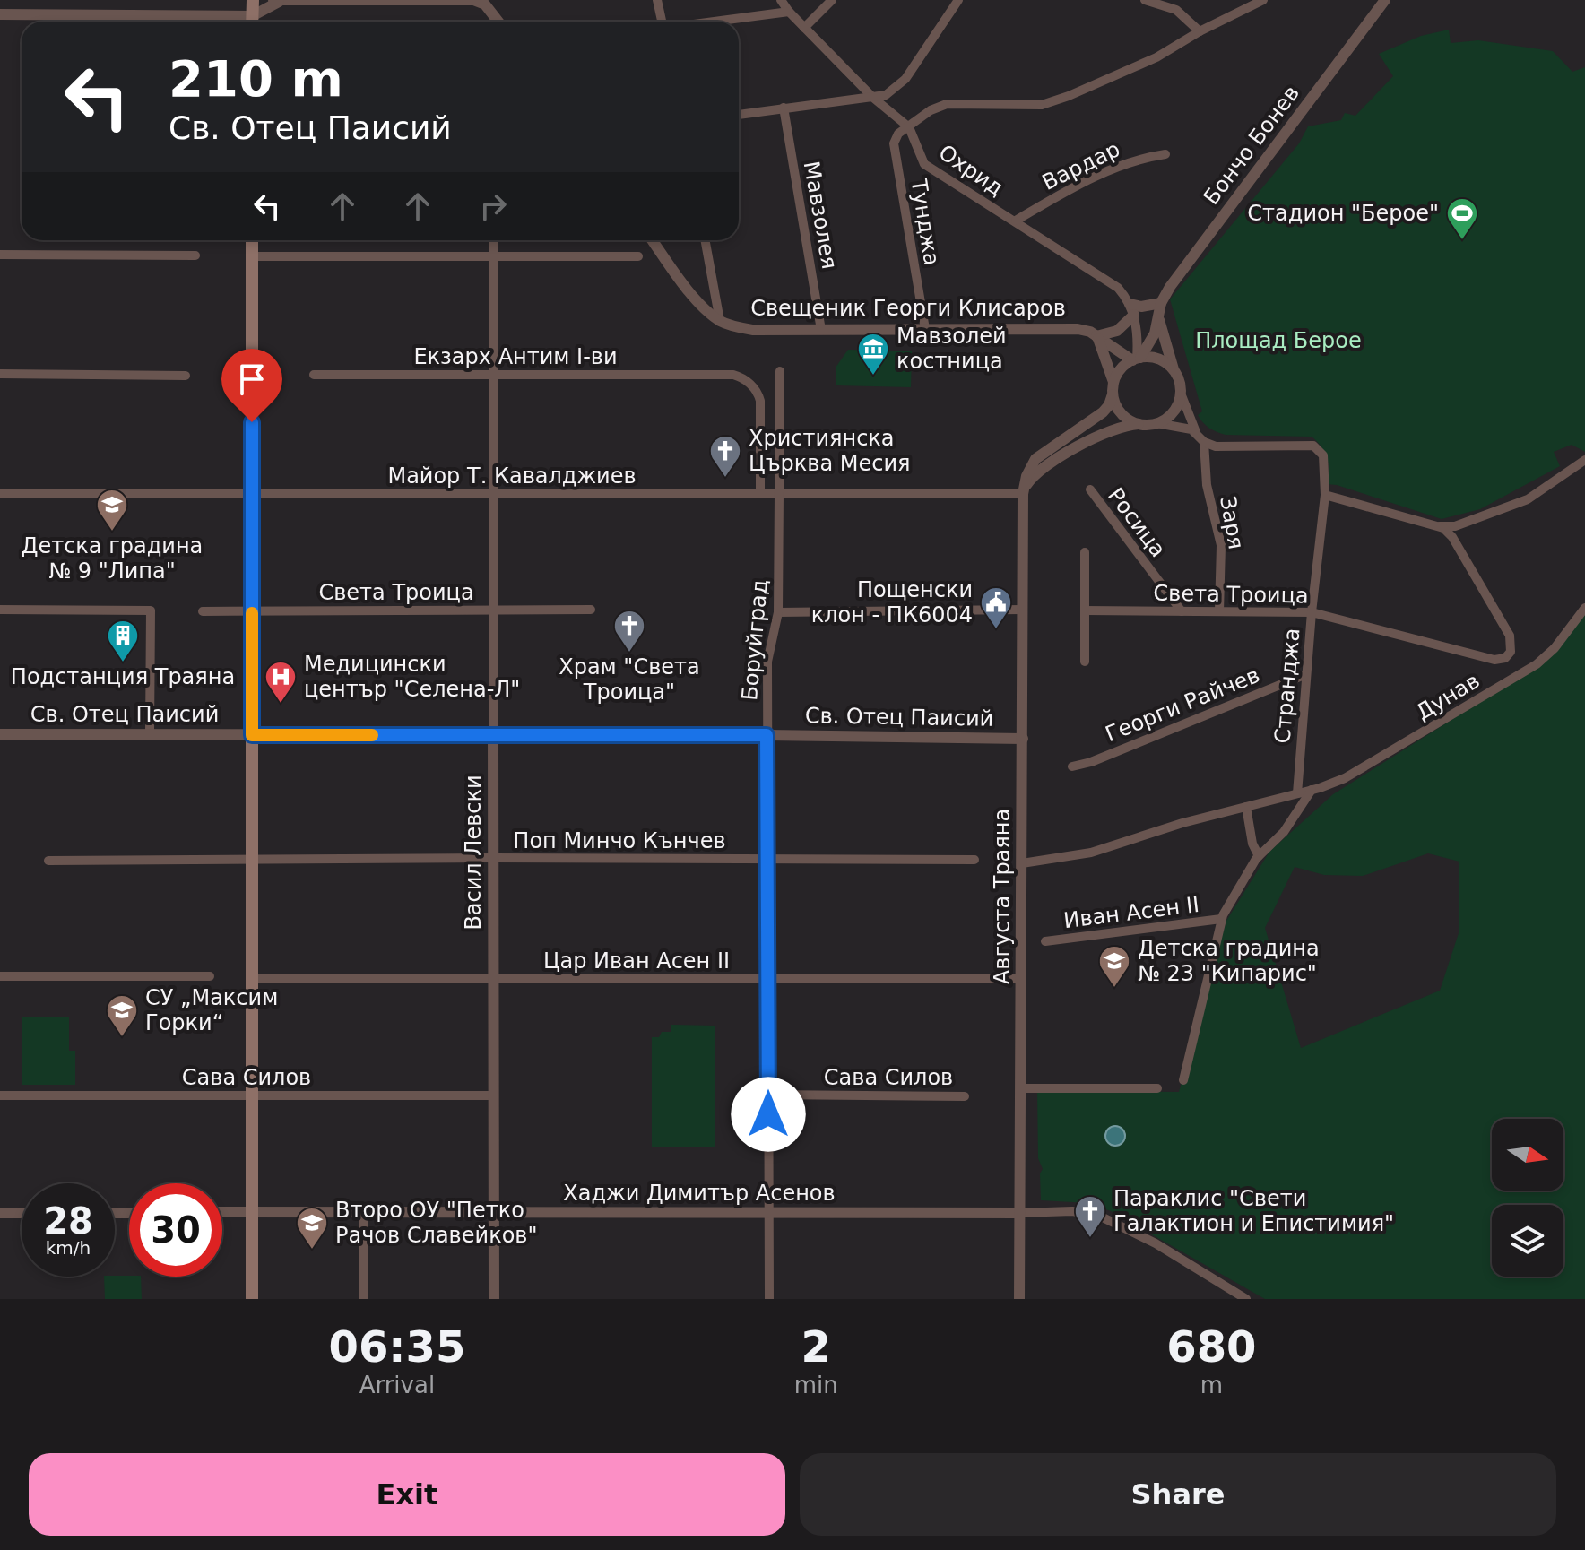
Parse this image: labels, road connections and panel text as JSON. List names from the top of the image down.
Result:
{
  "streets": {
    "street": [
      "Бончо Бонев",
      "Вардар",
      "Охрид",
      "Мавзолея",
      "Тунджа",
      "Свещеник Георги Клисаров",
      "Екзарх Антим I-ви",
      "Майор Т. Кавалджиев",
      "Росица",
      "Заря",
      "Света Троица",
      "Боруйград",
      "Странджа",
      "Дунав",
      "Георги Райчев",
      "Св. Отец Паисий",
      "Поп Минчо Кънчев",
      "Васил Левски",
      "Августа Траяна",
      "Иван Асен ІІ",
      "Цар Иван Асен II",
      "Сава Силов",
      "Хаджи Димитър Асенов"
    ]
  },
  "crossings": [
    ["Бончо Бонев", "Свещеник Георги Клисаров"],
    ["Бончо Бонев", "Заря"],
    ["Бончо Бонев", "Августа Траяна"],
    ["Вардар", "Охрид"],
    ["Охрид", "Тунджа"],
    ["Мавзолея", "Свещеник Георги Клисаров"],
    ["Тунджа", "Свещеник Георги Клисаров"],
    ["Свещеник Георги Клисаров", "Заря"],
    ["Свещеник Георги Клисаров", "Августа Траяна"],
    ["Екзарх Антим I-ви", "Майор Т. Кавалджиев"],
    ["Екзарх Антим I-ви", "Васил Левски"],
    ["Майор Т. Кавалджиев", "Боруйград"],
    ["Майор Т. Кавалджиев", "Васил Левски"],
    ["Майор Т. Кавалджиев", "Августа Траяна"],
    ["Росица", "Света Троица"],
    ["Заря", "Света Троица"],
    ["Заря", "Странджа"],
    ["Заря", "Августа Траяна"],
    ["Света Троица", "Странджа"],
    ["Света Троица", "Васил Левски"],
    ["Боруйград", "Св. Отец Паисий"],
    ["Боруйград", "Поп Минчо Кънчев"],
    ["Боруйград", "Цар Иван Асен II"],
    ["Боруйград", "Сава Силов"],
    ["Боруйград", "Хаджи Димитър Асенов"],
    ["Странджа", "Дунав"],
    ["Странджа", "Георги Райчев"],
    ["Св. Отец Паисий", "Васил Левски"],
    ["Св. Отец Паисий", "Августа Траяна"],
    ["Поп Минчо Кънчев", "Васил Левски"],
    ["Васил Левски", "Цар Иван Асен II"],
    ["Васил Левски", "Сава Силов"],
    ["Васил Левски", "Хаджи Димитър Асенов"],
    ["Августа Траяна", "Цар Иван Асен II"],
    ["Августа Траяна", "Хаджи Димитър Асенов"]
  ],
  "parks": ["Площад Берое"],
  "places": {
    "sports": ["Стадион \"Берое\""],
    "museum": ["Мавзолей костница"],
    "church": ["Християнска Църква Месия", "Храм \"Света Троица\"", "Параклис \"Свети Галактион и Епистимия\""],
    "school or university": [
      "Детска градина № 9 \"Липа\"",
      "Детска градина № 23 \"Кипарис\"",
      "СУ „Максим Горки“",
      "Второ ОУ \"Петко Рачов Славейков\""
    ],
    "public building": ["Пощенски клон - ПК6004"],
    "building": ["Подстанция Траяна"],
    "hospital": ["Медицински център \"Селена-Л\""]
  },
  "north": "right",
  "page": {
    "turn": ["210 m", "Св. Отец Паисий"],
    "speed": "28 km/h",
    "limit": "30",
    "eta": [
      "06:35",
      "Arrival",
      "2",
      "min",
      "680",
      "m"
    ],
    "buttons": ["Exit", "Share"]
  }
}
